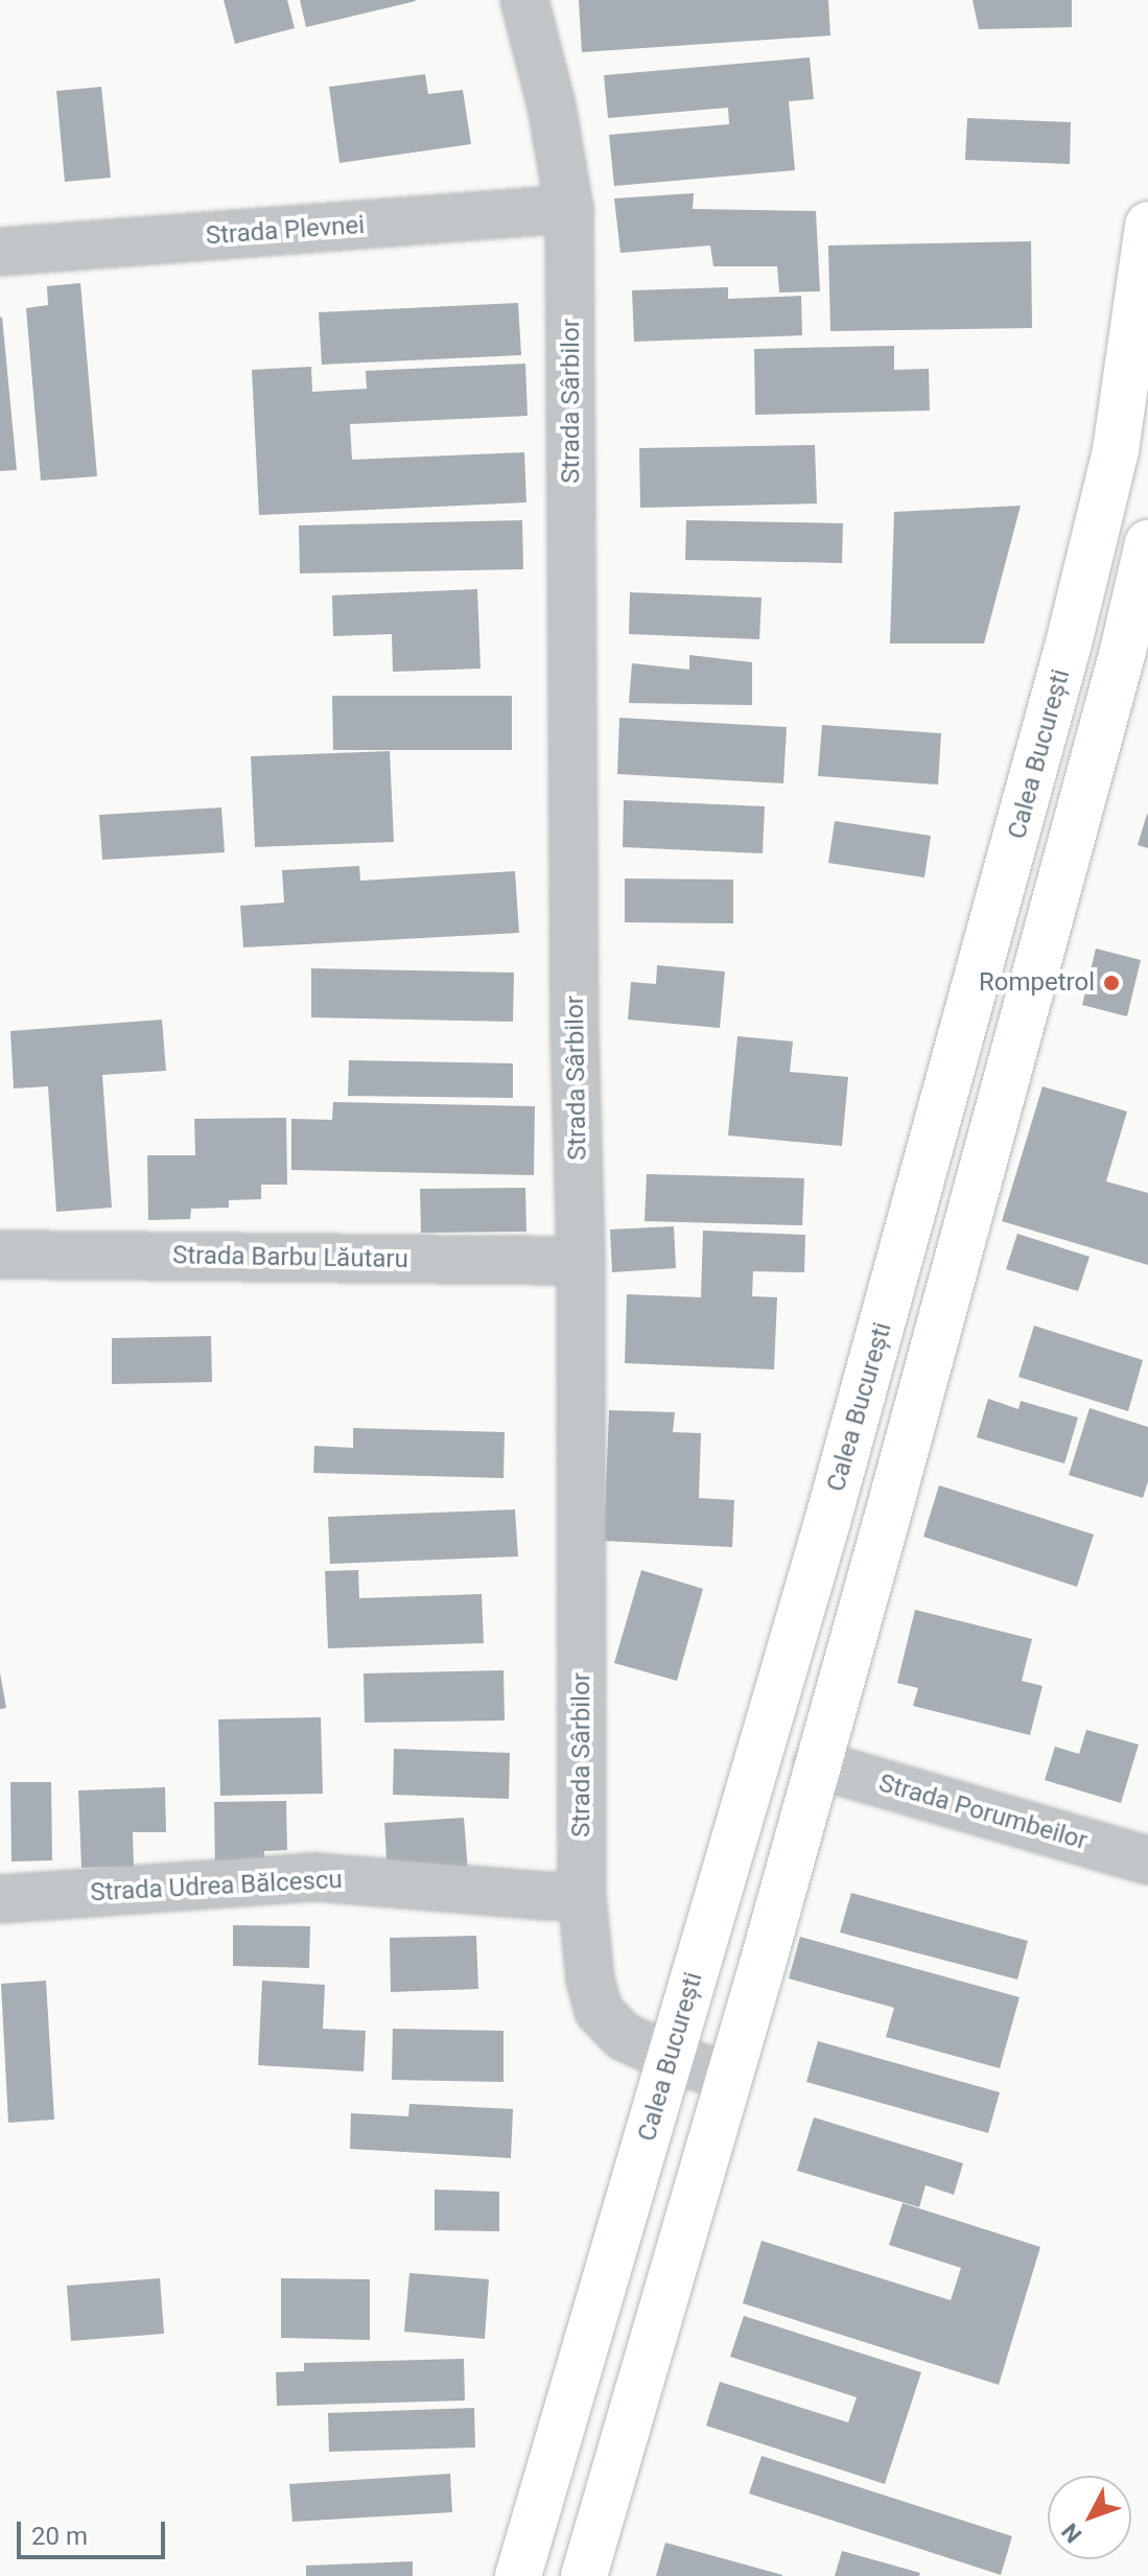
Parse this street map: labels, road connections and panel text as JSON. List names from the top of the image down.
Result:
{
  "streets": {
    "main road": ["Calea București"],
    "street": [
      "Strada Plevnei",
      "Strada Sârbilor",
      "Strada Barbu Lăutaru",
      "Strada Porumbeilor",
      "Strada Udrea Bălcescu"
    ]
  },
  "crossings": [
    ["Strada Plevnei", "Strada Sârbilor"],
    ["Strada Sârbilor", "Calea București"],
    ["Strada Sârbilor", "Strada Barbu Lăutaru"],
    ["Strada Sârbilor", "Strada Udrea Bălcescu"],
    ["Calea București", "Strada Porumbeilor"]
  ],
  "places": ["Rompetrol"],
  "scale_bar": "20 m",
  "north": "bottom left"
}
